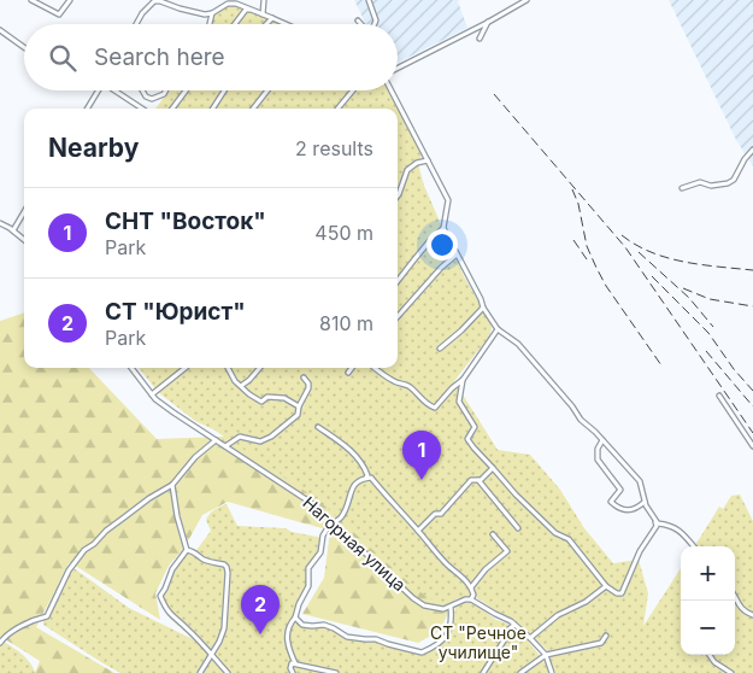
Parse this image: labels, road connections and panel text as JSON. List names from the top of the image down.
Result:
{
  "streets": {
    "street": ["Нагорная улица"]
  },
  "parks": ["СТ \"Речное училище\""],
  "page": {
    "search": "Search here",
    "heading": ["Nearby", "2 results"],
    "list": [
      {
        "mark": "1",
        "name": "СНТ \"Восток\"",
        "note": "Park",
        "value": "450 m"
      },
      {
        "mark": "2",
        "name": "СТ \"Юрист\"",
        "note": "Park",
        "value": "810 m"
      }
    ],
    "pins": ["1", "2"],
    "map_buttons": ["+", "−"]
  }
}
